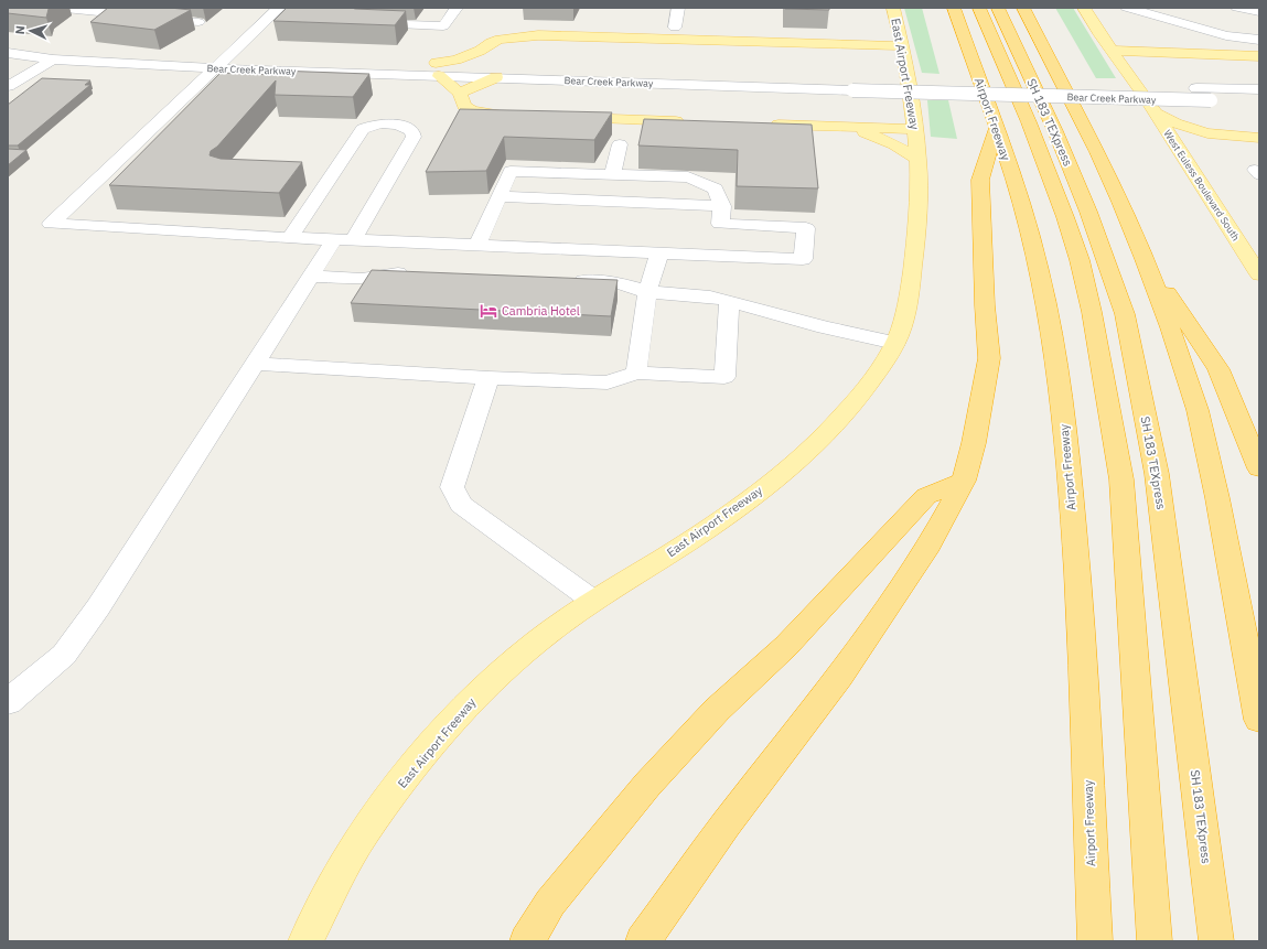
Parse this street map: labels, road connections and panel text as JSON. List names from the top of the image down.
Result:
{
  "streets": {
    "highway": ["Airport Freeway", "SH 183 TEXpress"],
    "main road": ["East Airport Freeway", "West Euless Boulevard South"],
    "street": ["Bear Creek Parkway"]
  },
  "places": {
    "hotel": ["Cambria Hotel"]
  },
  "north": "left"
}
